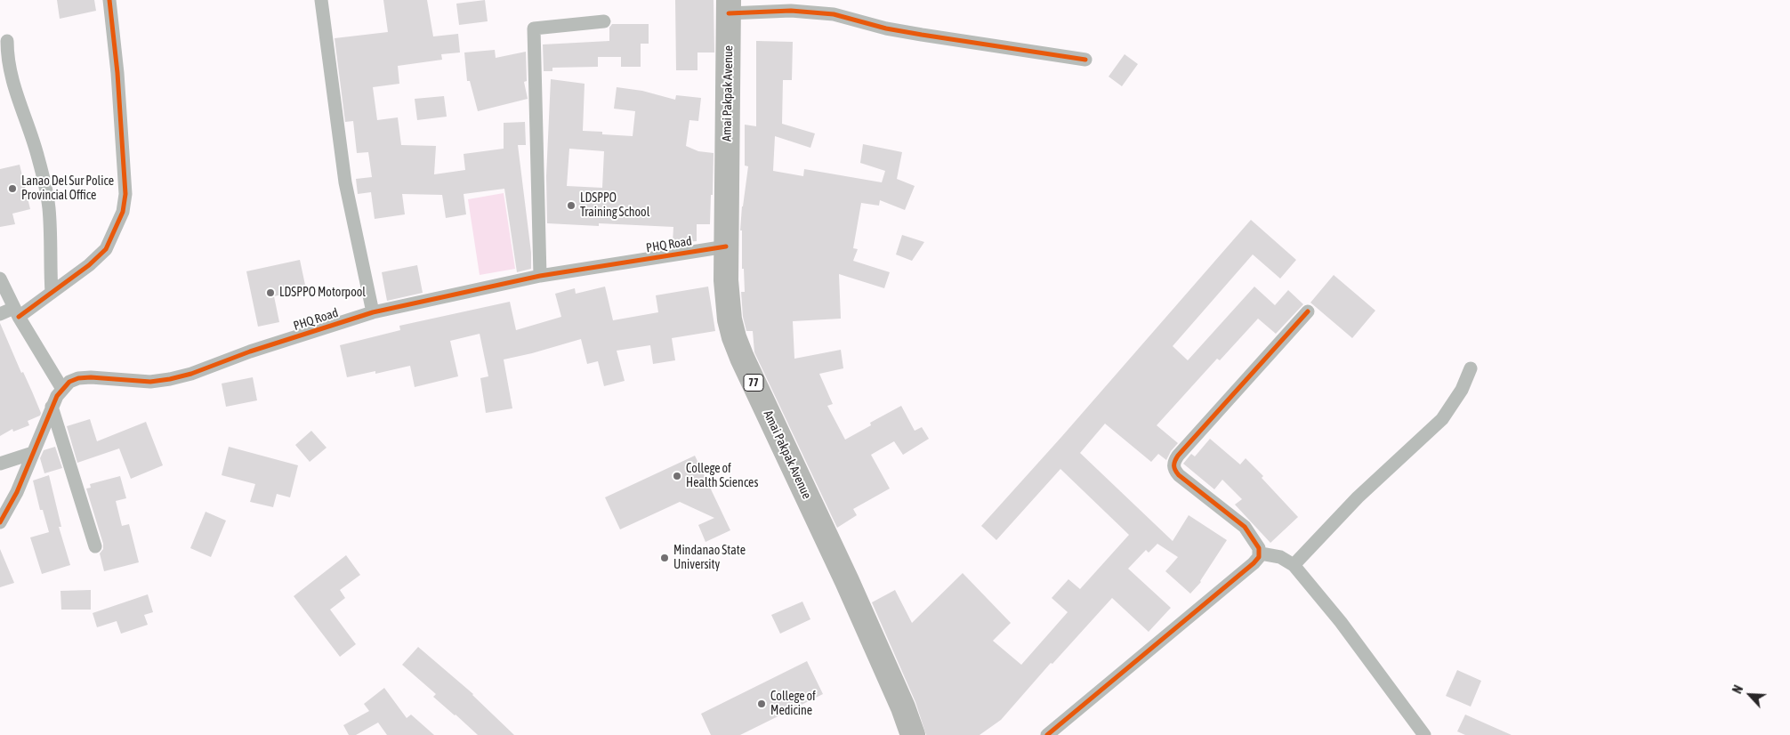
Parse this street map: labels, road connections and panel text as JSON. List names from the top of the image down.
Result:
{
  "streets": {
    "highway": ["Amai Pakpak Avenue", "77"],
    "street": ["PHQ Road"]
  },
  "crossings": [
    ["Amai Pakpak Avenue", "PHQ Road"]
  ],
  "places": [
    "Lanao Del Sur Police Provincial Office",
    "LDSPPO Training School",
    "LDSPPO Motorpool",
    "College of Health Sciences",
    "Mindanao State University",
    "College of Medicine"
  ],
  "north": "top left"
}
